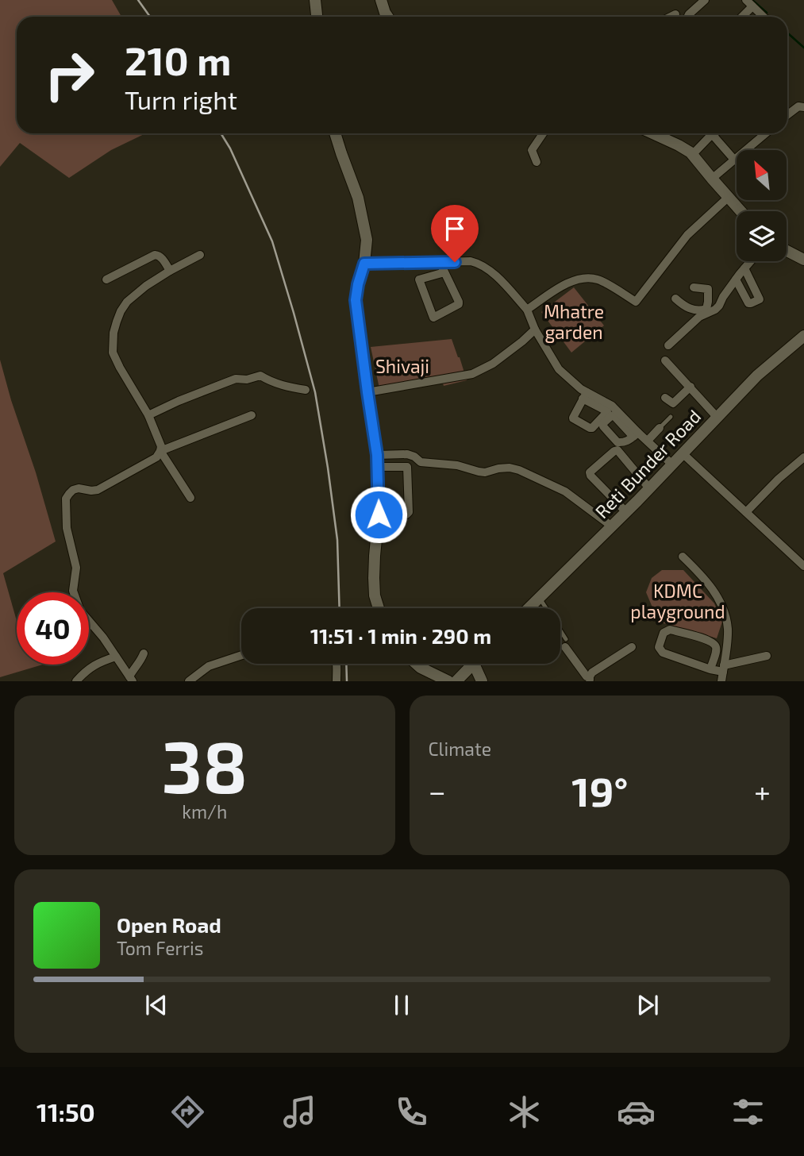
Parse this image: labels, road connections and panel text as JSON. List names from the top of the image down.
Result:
{
  "streets": {
    "street": ["Reti Bunder Road"]
  },
  "parks": ["Mhatre garden", "Shivaji", "KDMC playground"],
  "north": "top left",
  "page": {
    "turn": ["210 m", "Turn right"],
    "limit": "40",
    "trip": "11:51 · 1 min · 290 m",
    "tile": [
      ["38", "km/h"],
      "Climate"
    ],
    "heat": ["−", "19°", "+"],
    "song": ["Open Road", "Tom Ferris"],
    "tabs": "11:50"
  }
}
